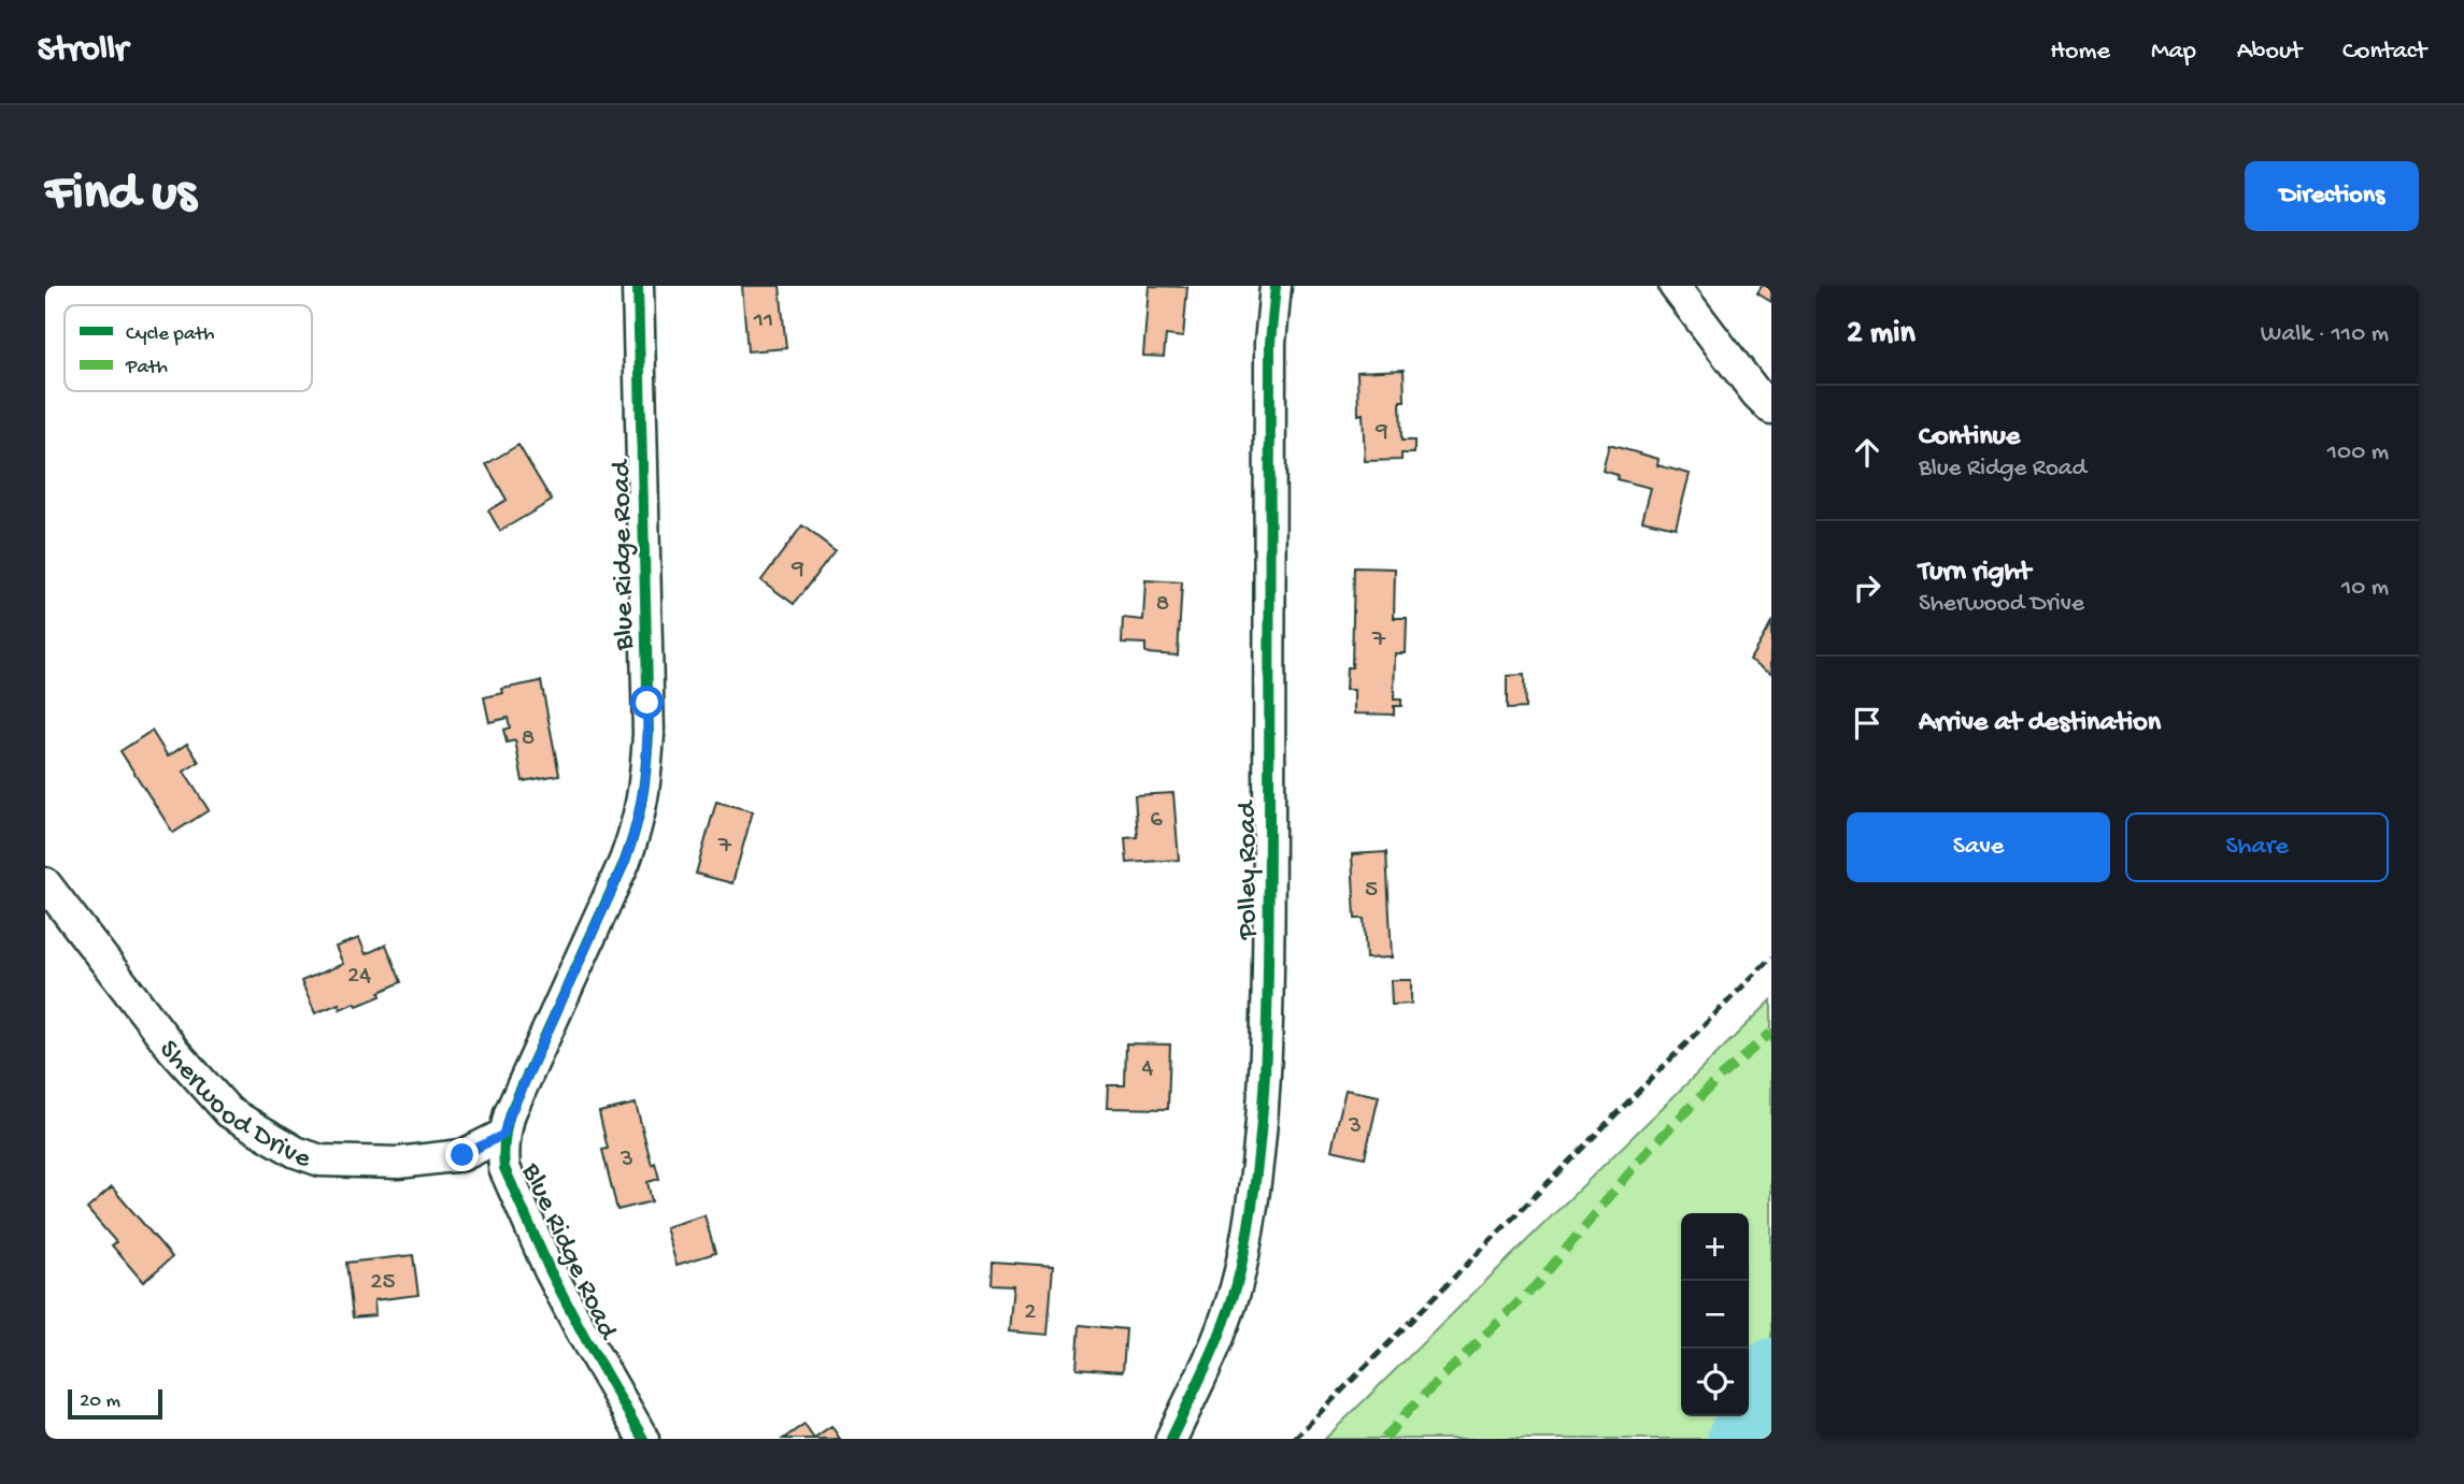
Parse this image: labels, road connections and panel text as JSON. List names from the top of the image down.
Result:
{
  "streets": {
    "street": ["Blue Ridge Road", "Polley Road", "Sherwood Drive"]
  },
  "crossings": [
    ["Blue Ridge Road", "Sherwood Drive"]
  ],
  "house_numbers": [
    "11",
    "9",
    "9",
    "8",
    "7",
    "8",
    "6",
    "7",
    "5",
    "24",
    "4",
    "3",
    "3",
    "25",
    "2"
  ],
  "legend": ["Cycle path", "Path"],
  "scale_bar": "20 m",
  "page": {
    "header": "Strollr",
    "nav": [
      "Home",
      "Map",
      "About",
      "Contact"
    ],
    "buttons": [
      "Directions",
      ["Save", "Share"]
    ],
    "title": "Find us",
    "heading": ["2 min", "Walk · 110 m"],
    "list": [
      ["Continue", "Blue Ridge Road", "100 m"],
      ["Turn right", "Sherwood Drive", "10 m"],
      "Arrive at destination"
    ],
    "map_buttons": ["+", "−"],
    "scale": "20 m"
  }
}
